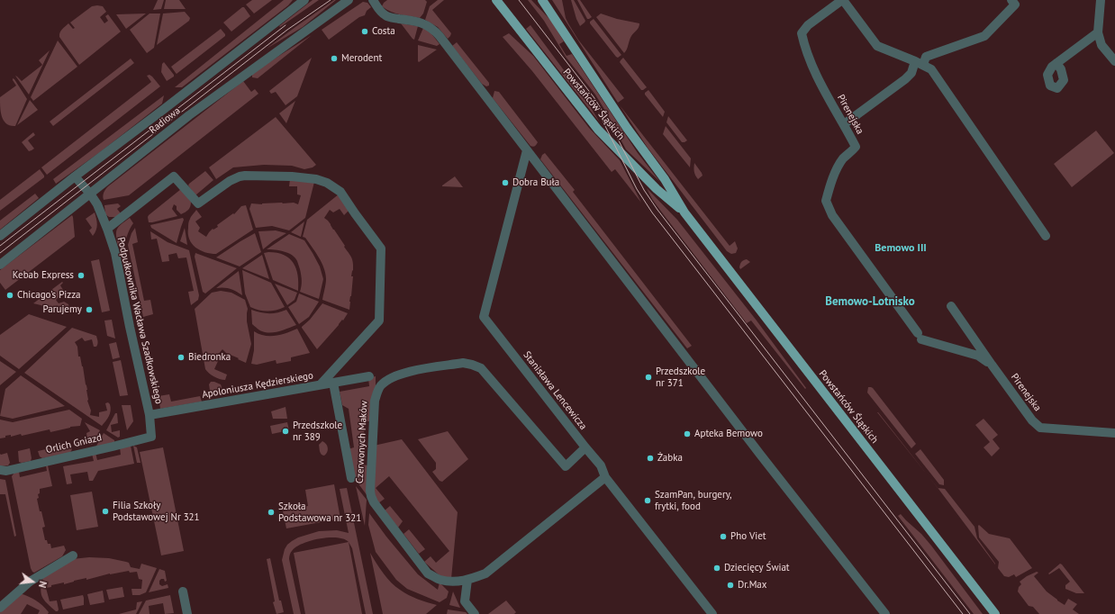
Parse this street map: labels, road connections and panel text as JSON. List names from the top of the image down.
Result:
{
  "streets": {
    "main road": ["Powstańców Śląskich"],
    "street": [
      "Pirenejska",
      "Radiowa",
      "Podpułkownika Wacława Szadkowskiego",
      "Apoloniusza Kędzierskiego",
      "Stanisława Lencewicza",
      "Czerwonych Maków",
      "Orlich Gniazd"
    ]
  },
  "crossings": [
    ["Radiowa", "Podpułkownika Wacława Szadkowskiego"],
    ["Podpułkownika Wacława Szadkowskiego", "Apoloniusza Kędzierskiego"],
    ["Podpułkownika Wacława Szadkowskiego", "Orlich Gniazd"],
    ["Stanisława Lencewicza", "Czerwonych Maków"]
  ],
  "districts": ["Bemowo III", "Bemowo-Lotnisko"],
  "places": [
    "Costa",
    "Merodent",
    "Dobra Buła",
    "Kebab Express",
    "Chicago's Pizza",
    "Parujemy",
    "Biedronka",
    "Przedszkole nr 371",
    "Przedszkole nr 389",
    "Apteka Bemowo",
    "Żabka",
    "SzamPan, burgery, frytki, food",
    "Filia Szkoły Podstawowej Nr 321",
    "Szkoła Podstawowa nr 321",
    "Pho Viet",
    "Dziecięcy Świat",
    "Dr.Max"
  ],
  "north": "right"
}
